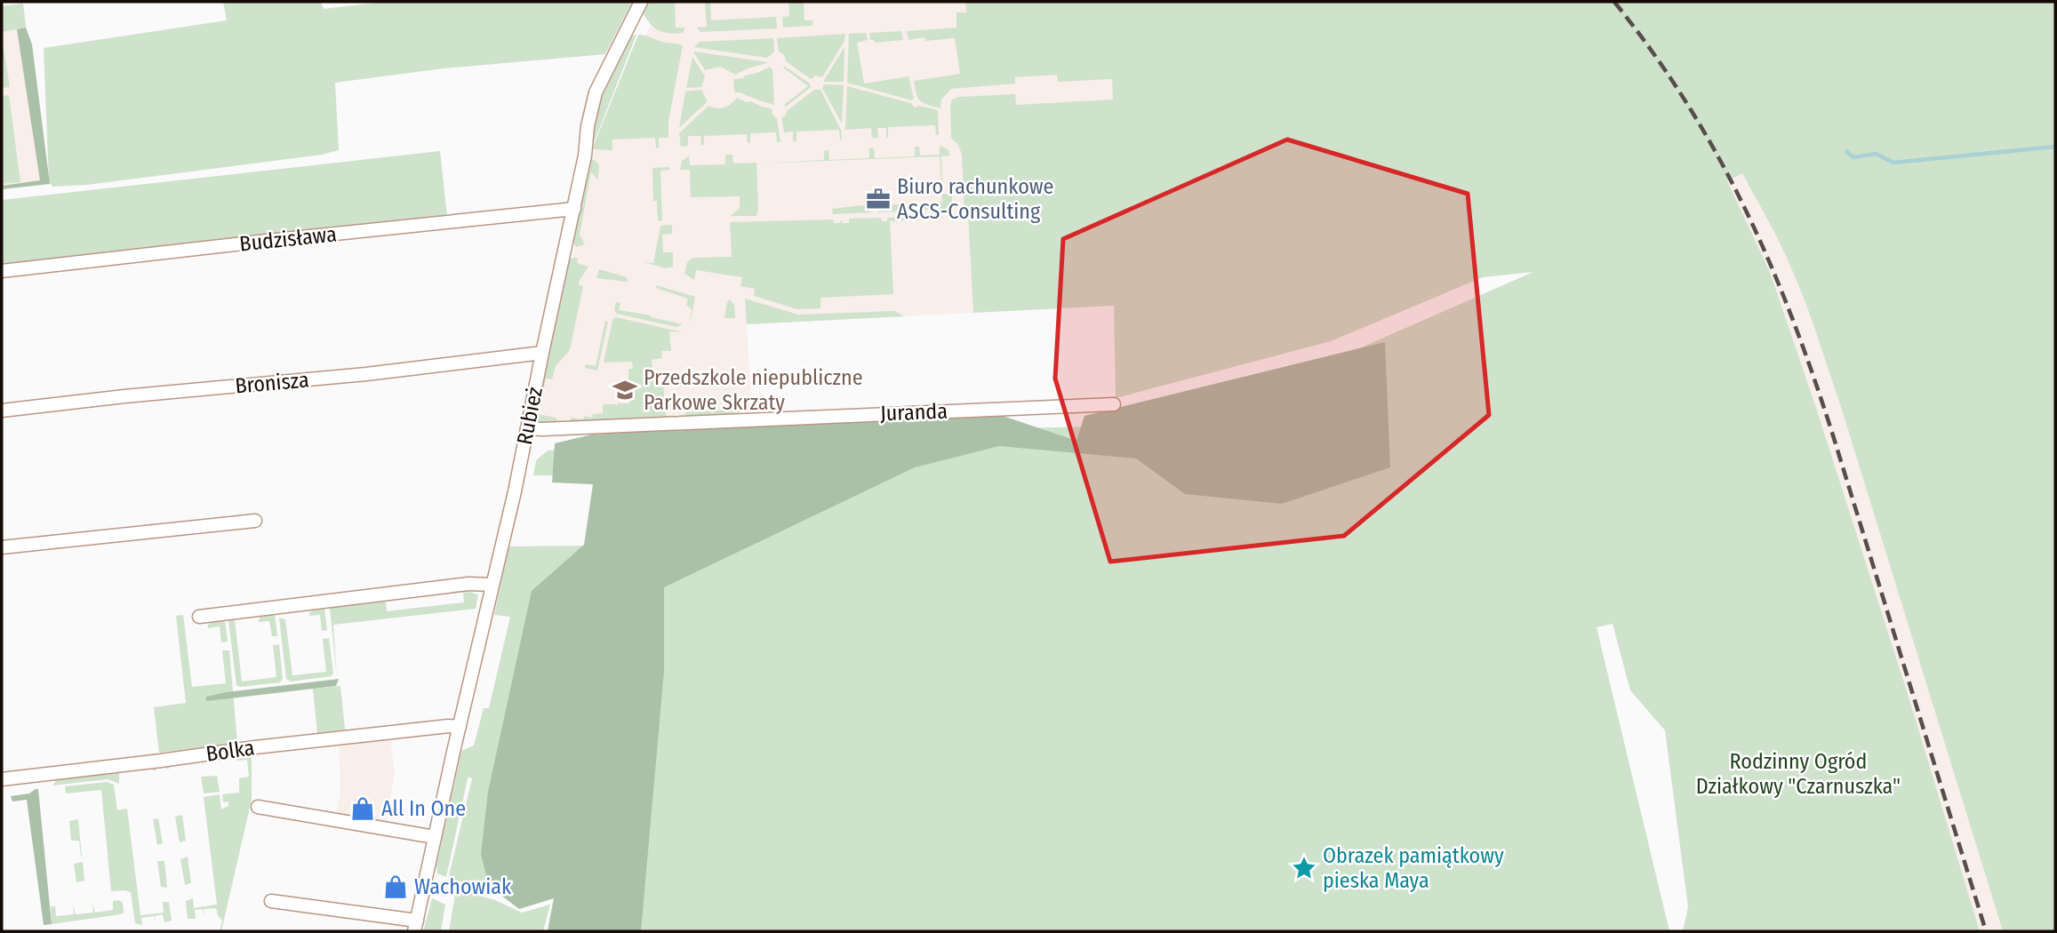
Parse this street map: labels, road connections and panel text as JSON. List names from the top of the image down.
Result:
{
  "streets": {
    "street": [
      "Budzisława",
      "Bronisza",
      "Juranda",
      "Rubież",
      "Bolka"
    ]
  },
  "crossings": [
    ["Budzisława", "Rubież"],
    ["Bronisza", "Rubież"],
    ["Juranda", "Rubież"],
    ["Rubież", "Bolka"]
  ],
  "parks": ["Rodzinny Ogród Działkowy \"Czarnuszka\""],
  "places": {
    "office": ["Biuro rachunkowe ASCS-Consulting"],
    "school or university": ["Przedszkole niepubliczne Parkowe Skrzaty"],
    "shop": ["All In One", "Wachowiak"],
    "place": ["Obrazek pamiątkowy pieska Maya"]
  }
}
